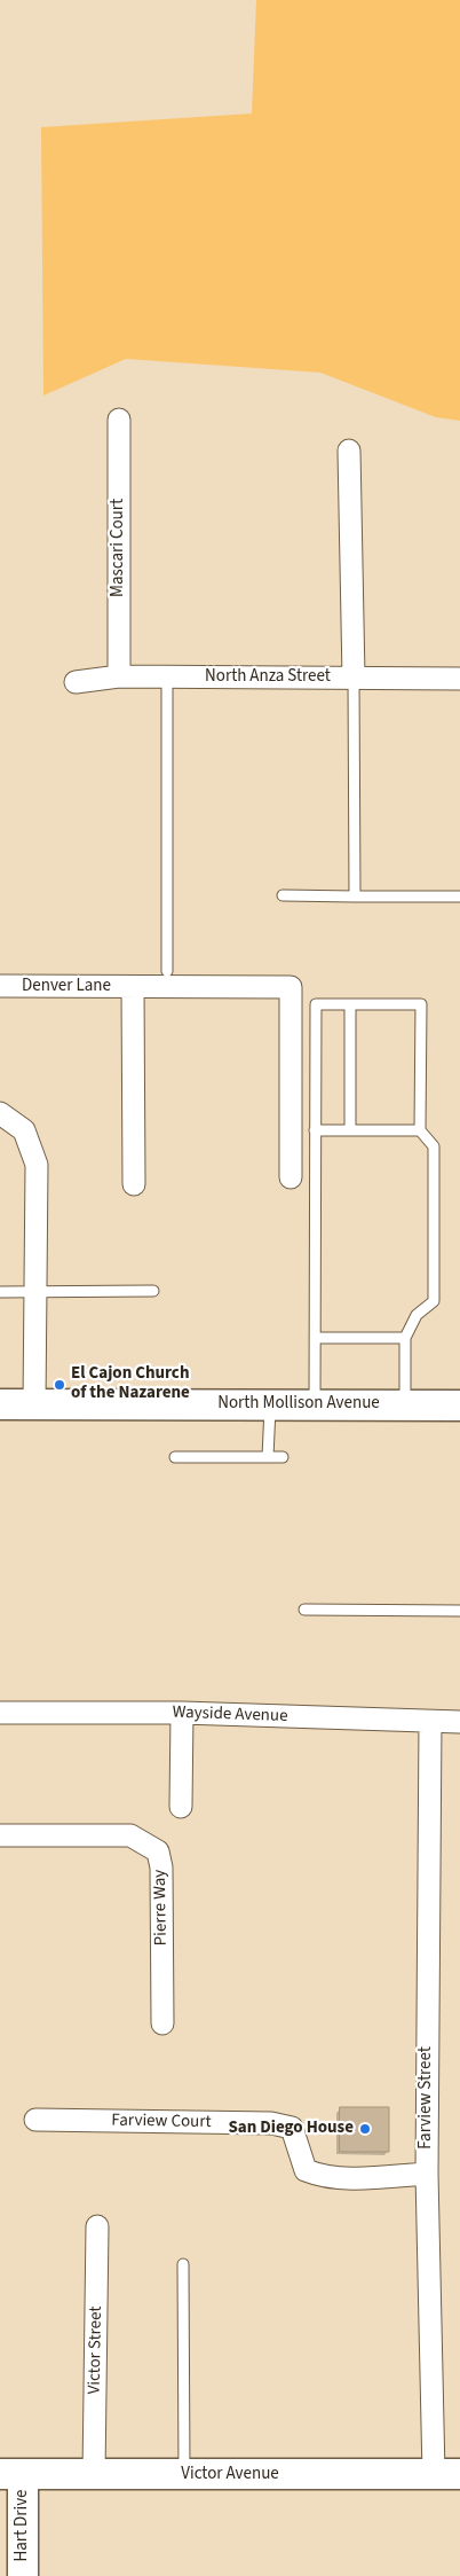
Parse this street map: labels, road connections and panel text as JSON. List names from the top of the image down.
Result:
{
  "streets": {
    "street": [
      "Mascari Court",
      "North Anza Street",
      "Denver Lane",
      "North Mollison Avenue",
      "Wayside Avenue",
      "Pierre Way",
      "Farview Street",
      "Farview Court",
      "Victor Street",
      "Victor Avenue",
      "Hart Drive"
    ]
  },
  "crossings": [
    ["Mascari Court", "North Anza Street"],
    ["Wayside Avenue", "Farview Street"],
    ["Farview Street", "Farview Court"],
    ["Farview Street", "Victor Avenue"],
    ["Victor Street", "Victor Avenue"],
    ["Victor Avenue", "Hart Drive"]
  ],
  "places": ["El Cajon Church of the Nazarene", "San Diego House"]
}
